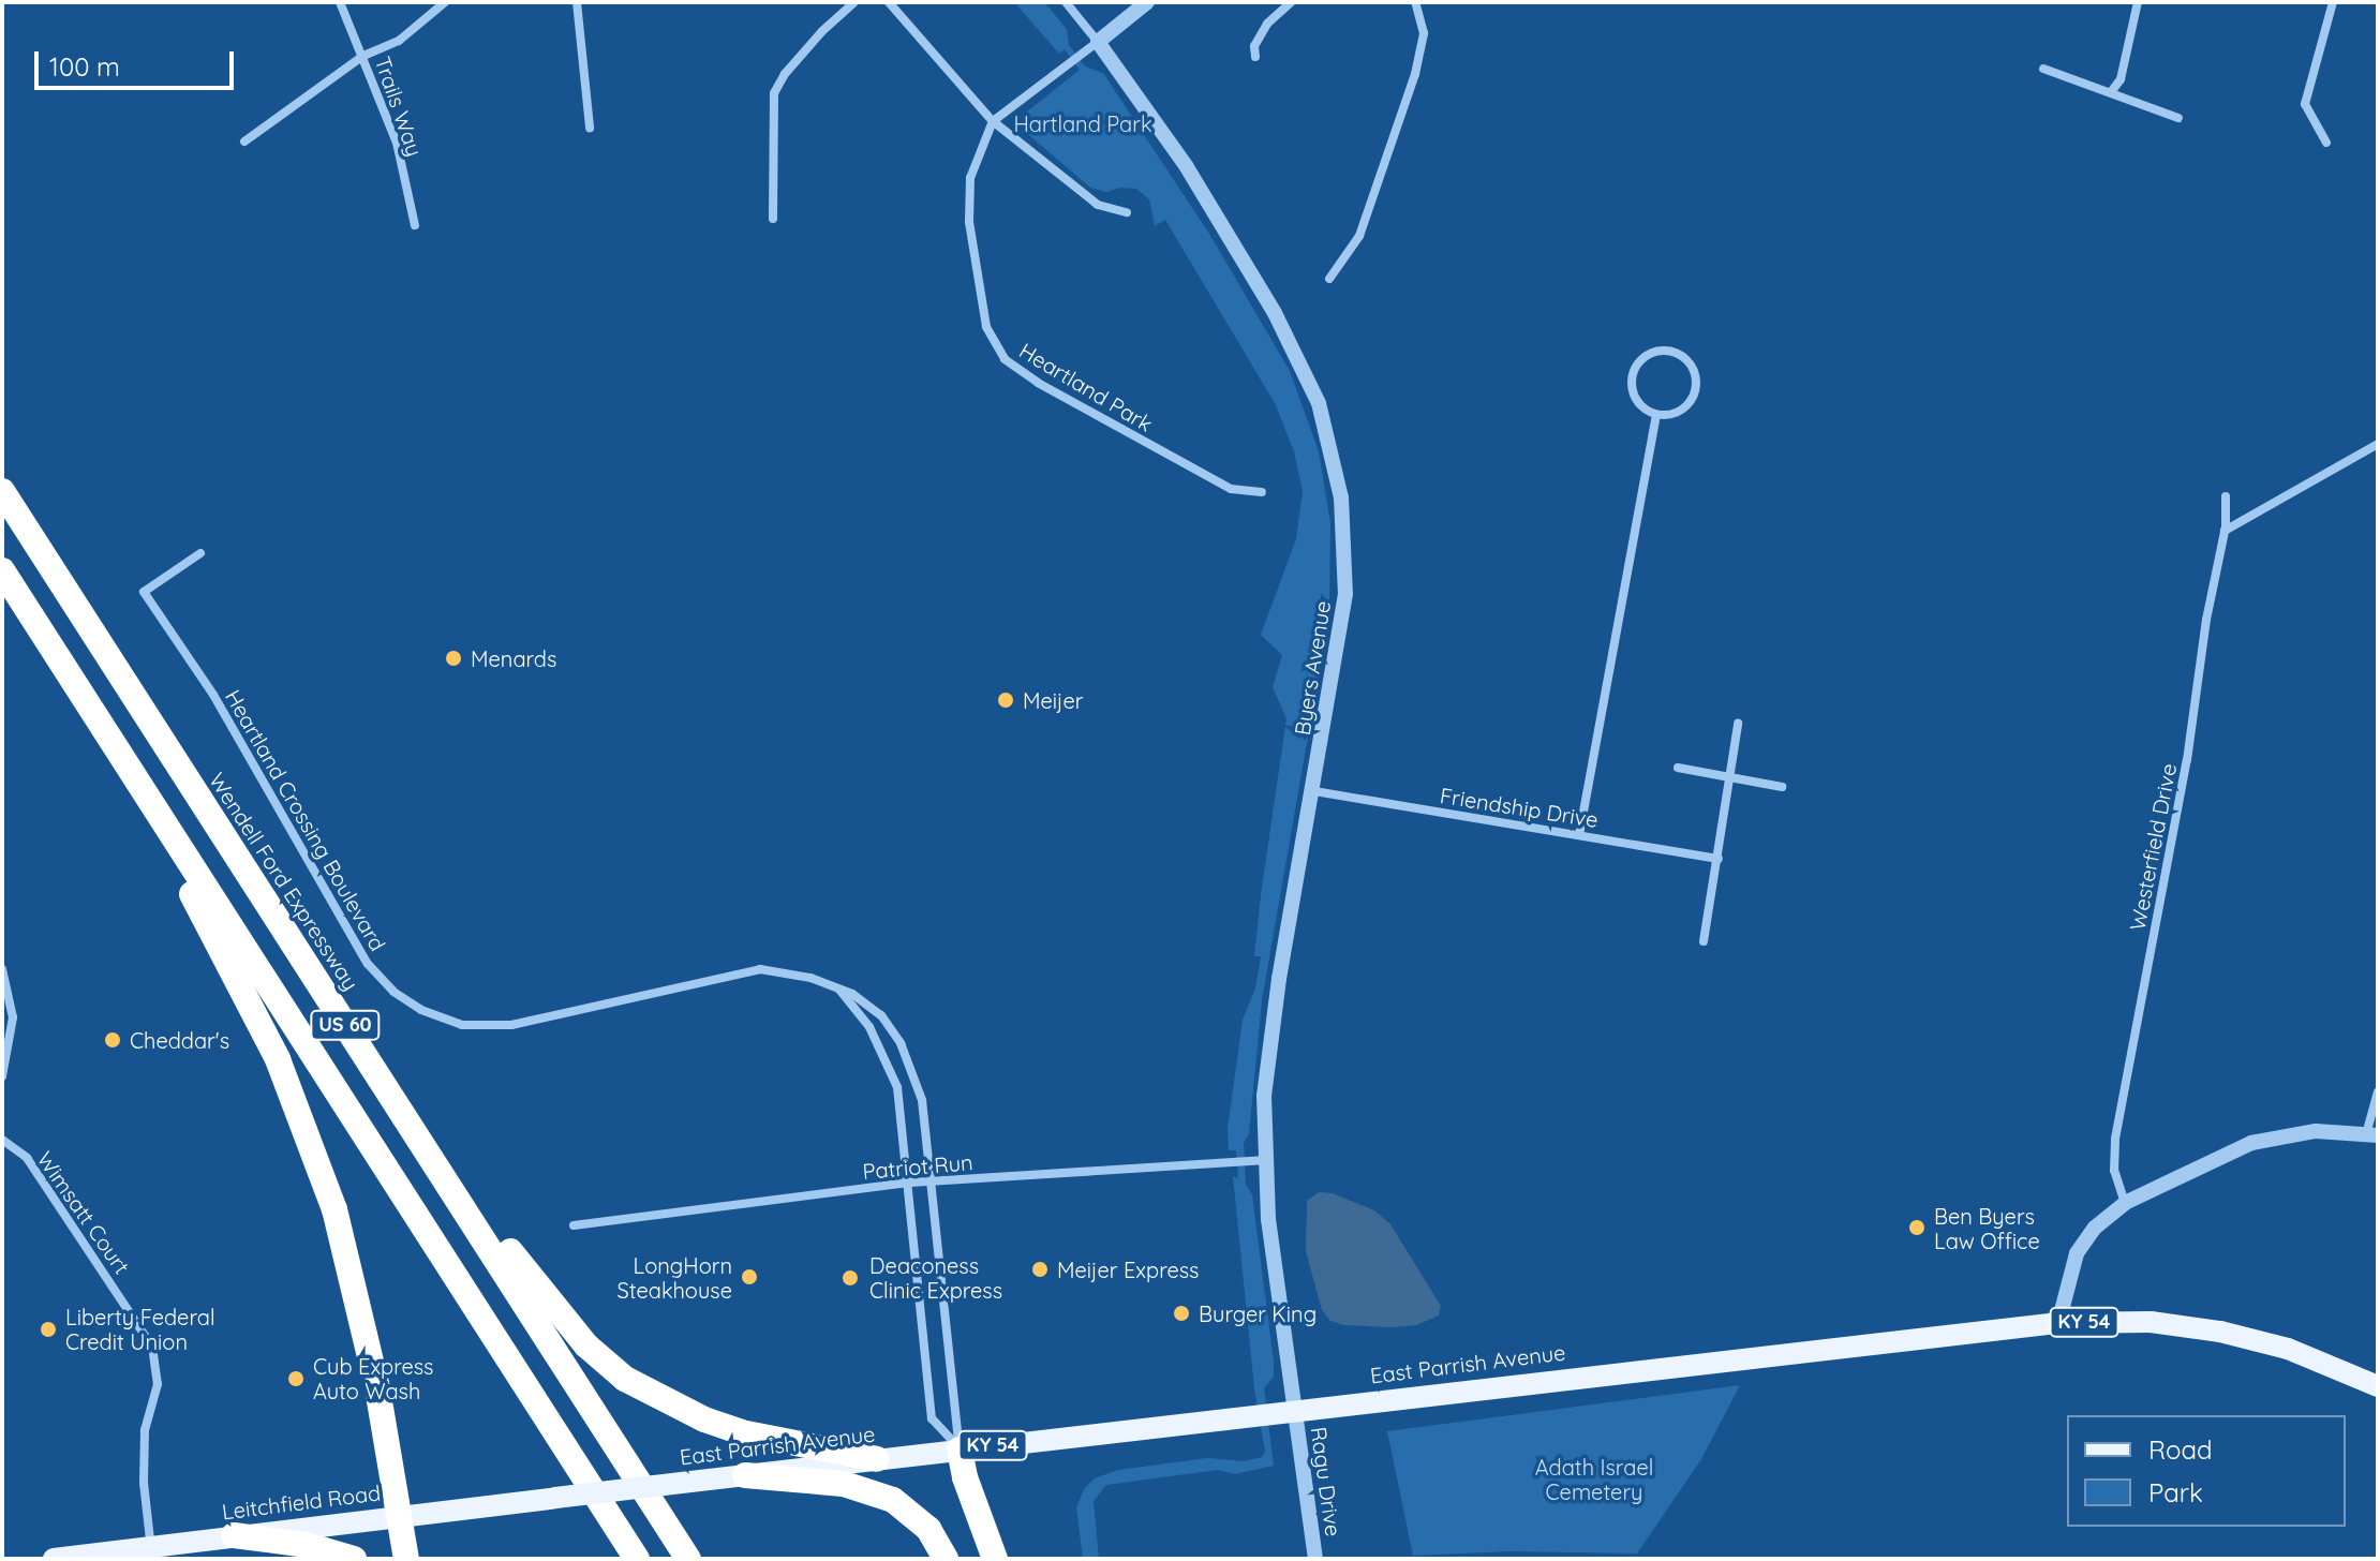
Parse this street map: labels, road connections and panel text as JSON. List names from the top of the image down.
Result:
{
  "streets": {
    "highway": ["Wendell Ford Expressway", "US 60"],
    "main road": ["KY 54", "East Parrish Avenue", "Leitchfield Road"],
    "street": [
      "Trails Way",
      "Heartland Park",
      "Byers Avenue",
      "Friendship Drive",
      "Heartland Crossing Boulevard",
      "Westerfield Drive",
      "Patriot Run",
      "Wimsatt Court",
      "Ragu Drive"
    ]
  },
  "crossings": [
    ["Heartland Park", "Byers Avenue"],
    ["Byers Avenue", "Friendship Drive"],
    ["Byers Avenue", "Patriot Run"],
    ["Byers Avenue", "East Parrish Avenue"],
    ["Byers Avenue", "Ragu Drive"],
    ["Heartland Crossing Boulevard", "Patriot Run"],
    ["Heartland Crossing Boulevard", "East Parrish Avenue"],
    ["Wimsatt Court", "Leitchfield Road"],
    ["East Parrish Avenue", "Ragu Drive"],
    ["East Parrish Avenue", "Leitchfield Road"]
  ],
  "parks": ["Hartland Park", "Adath Israel Cemetery"],
  "places": [
    "Menards",
    "Meijer",
    "Cheddar's",
    "Ben Byers Law Office",
    "Meijer Express",
    "LongHorn Steakhouse",
    "Deaconess Clinic Express",
    "Burger King",
    "Liberty Federal Credit Union",
    "Cub Express Auto Wash"
  ],
  "legend": ["Road", "Park"],
  "scale_bar": "100 m"
}
